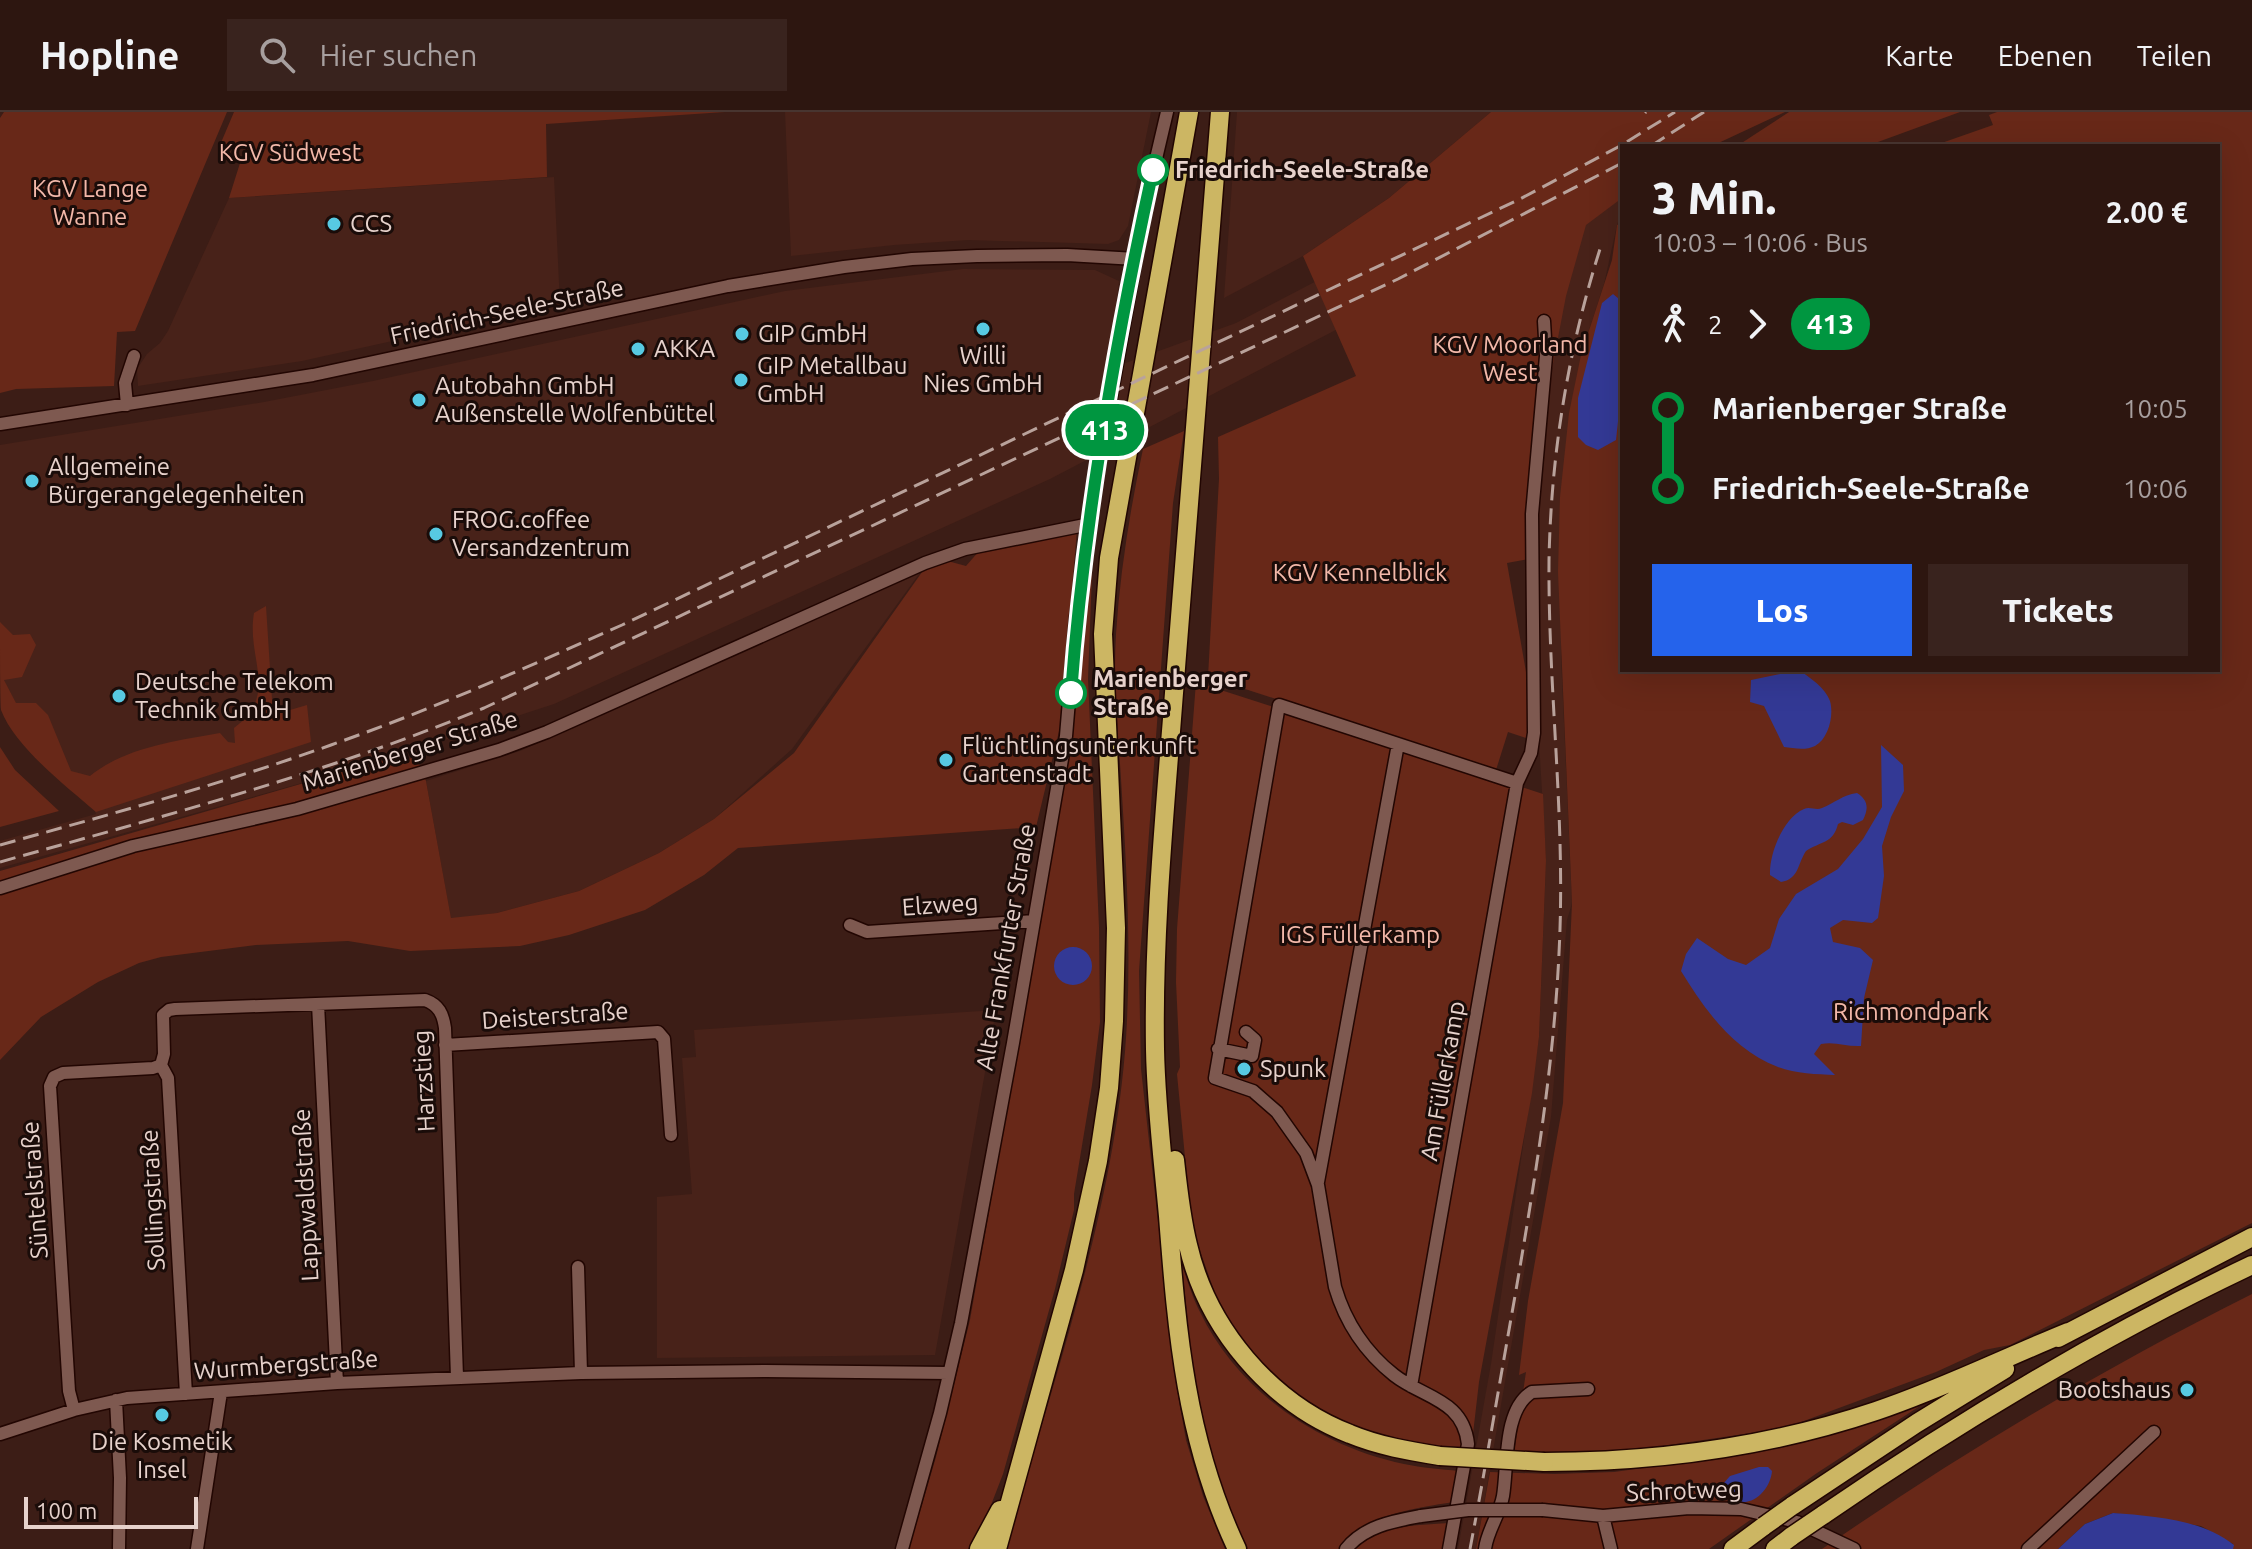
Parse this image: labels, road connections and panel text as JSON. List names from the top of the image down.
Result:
{
  "streets": {
    "street": [
      "Friedrich-Seele-Straße",
      "Marienberger Straße",
      "Elzweg",
      "Alte Frankfurter Straße",
      "Deisterstraße",
      "Harzstieg",
      "Am Füllerkamp",
      "Süntelstraße",
      "Lappwaldstraße",
      "Sollingstraße",
      "Wurmbergstraße",
      "Schrotweg"
    ]
  },
  "crossings": [
    ["Friedrich-Seele-Straße", "Alte Frankfurter Straße"],
    ["Marienberger Straße", "Alte Frankfurter Straße"],
    ["Elzweg", "Alte Frankfurter Straße"],
    ["Alte Frankfurter Straße", "Wurmbergstraße"],
    ["Deisterstraße", "Harzstieg"],
    ["Harzstieg", "Lappwaldstraße"],
    ["Harzstieg", "Sollingstraße"],
    ["Harzstieg", "Wurmbergstraße"],
    ["Süntelstraße", "Sollingstraße"],
    ["Süntelstraße", "Wurmbergstraße"],
    ["Lappwaldstraße", "Wurmbergstraße"],
    ["Sollingstraße", "Wurmbergstraße"]
  ],
  "parks": [
    "KGV Südwest",
    "KGV Lange Wanne",
    "KGV Moorland West",
    "KGV Kennelblick",
    "IGS Füllerkamp",
    "Richmondpark"
  ],
  "places": [
    "Friedrich-Seele-Straße",
    "CCS",
    "Willi Nies GmbH",
    "GIP GmbH",
    "AKKA",
    "GIP Metallbau GmbH",
    "Autobahn GmbH Außenstelle Wolfenbüttel",
    "Allgemeine Bürgerangelegenheiten",
    "FROG.coffee Versandzentrum",
    "Marienberger Straße",
    "Deutsche Telekom Technik GmbH",
    "Flüchtlingsunterkunft Gartenstadt",
    "Spunk",
    "Bootshaus",
    "Die Kosmetik Insel"
  ],
  "lines": ["bus line 413"],
  "scale_bar": "100 m",
  "page": {
    "header": "Hopline",
    "search": "Hier suchen",
    "nav": ["Karte", "Ebenen", "Teilen"],
    "on_map": "413",
    "heading": ["3 Min.", "10:03 – 10:06 · Bus", "2.00 €"],
    "legs": ["2", "413"],
    "list": [
      {
        "name": "Marienberger Straße",
        "value": "10:05"
      },
      {
        "name": "Friedrich-Seele-Straße",
        "value": "10:06"
      }
    ],
    "buttons": ["Los", "Tickets"],
    "scale": "100 m"
  }
}
